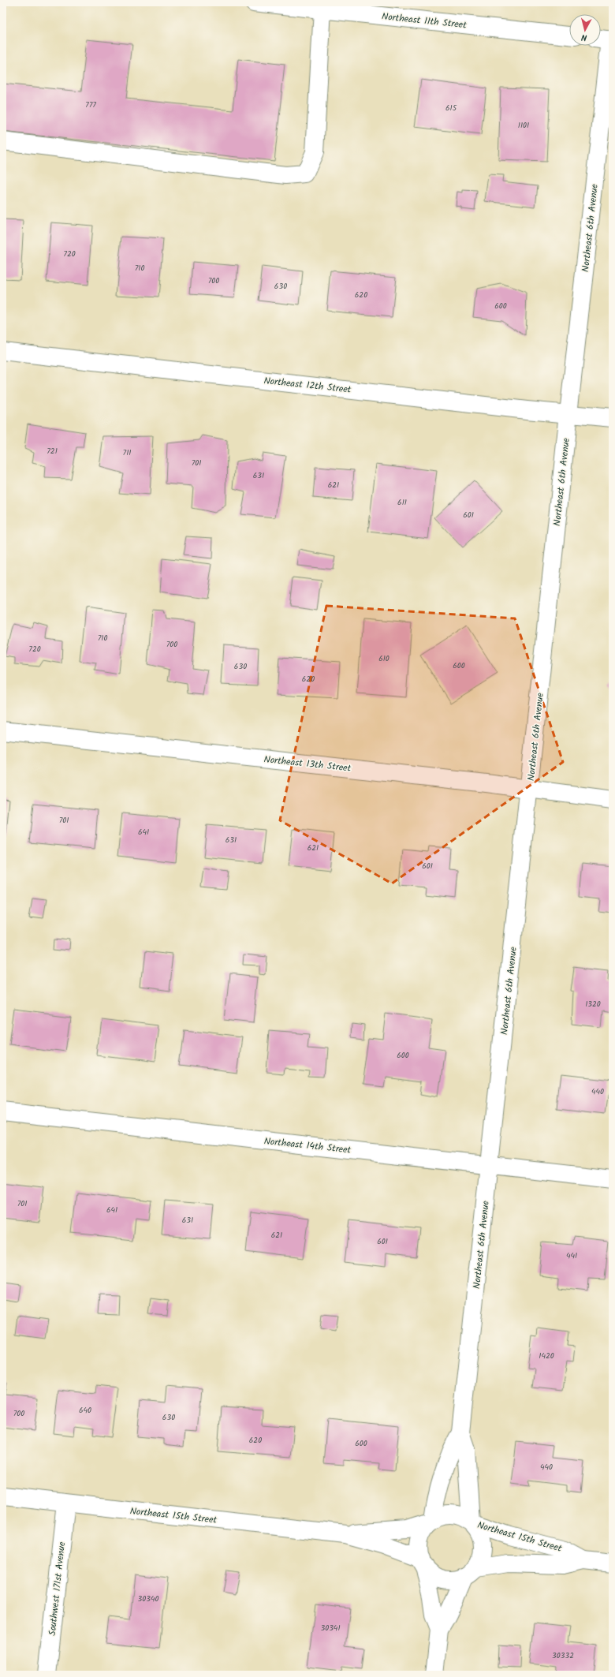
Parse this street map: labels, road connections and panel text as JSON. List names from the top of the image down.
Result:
{
  "streets": {
    "street": [
      "Northeast 11th Street",
      "Northeast 6th Avenue",
      "Northeast 12th Street",
      "Northeast 13th Street",
      "Northeast 14th Street",
      "Northeast 15th Street",
      "Southwest 171st Avenue"
    ]
  },
  "crossings": [
    ["Northeast 6th Avenue", "Northeast 12th Street"],
    ["Northeast 6th Avenue", "Northeast 13th Street"],
    ["Northeast 6th Avenue", "Northeast 14th Street"],
    ["Northeast 6th Avenue", "Northeast 15th Street"],
    ["Northeast 15th Street", "Southwest 171st Avenue"]
  ],
  "house_numbers": [
    "777",
    "615",
    "1101",
    "720",
    "710",
    "700",
    "630",
    "620",
    "600",
    "721",
    "711",
    "701",
    "631",
    "621",
    "611",
    "601",
    "710",
    "700",
    "720",
    "610",
    "600",
    "630",
    "620",
    "701",
    "641",
    "631",
    "621",
    "601",
    "1320",
    "600",
    "440",
    "701",
    "641",
    "631",
    "621",
    "601",
    "441",
    "1420",
    "640",
    "700",
    "630",
    "620",
    "600",
    "440",
    "30340",
    "30341",
    "30332"
  ],
  "north": "bottom"
}
